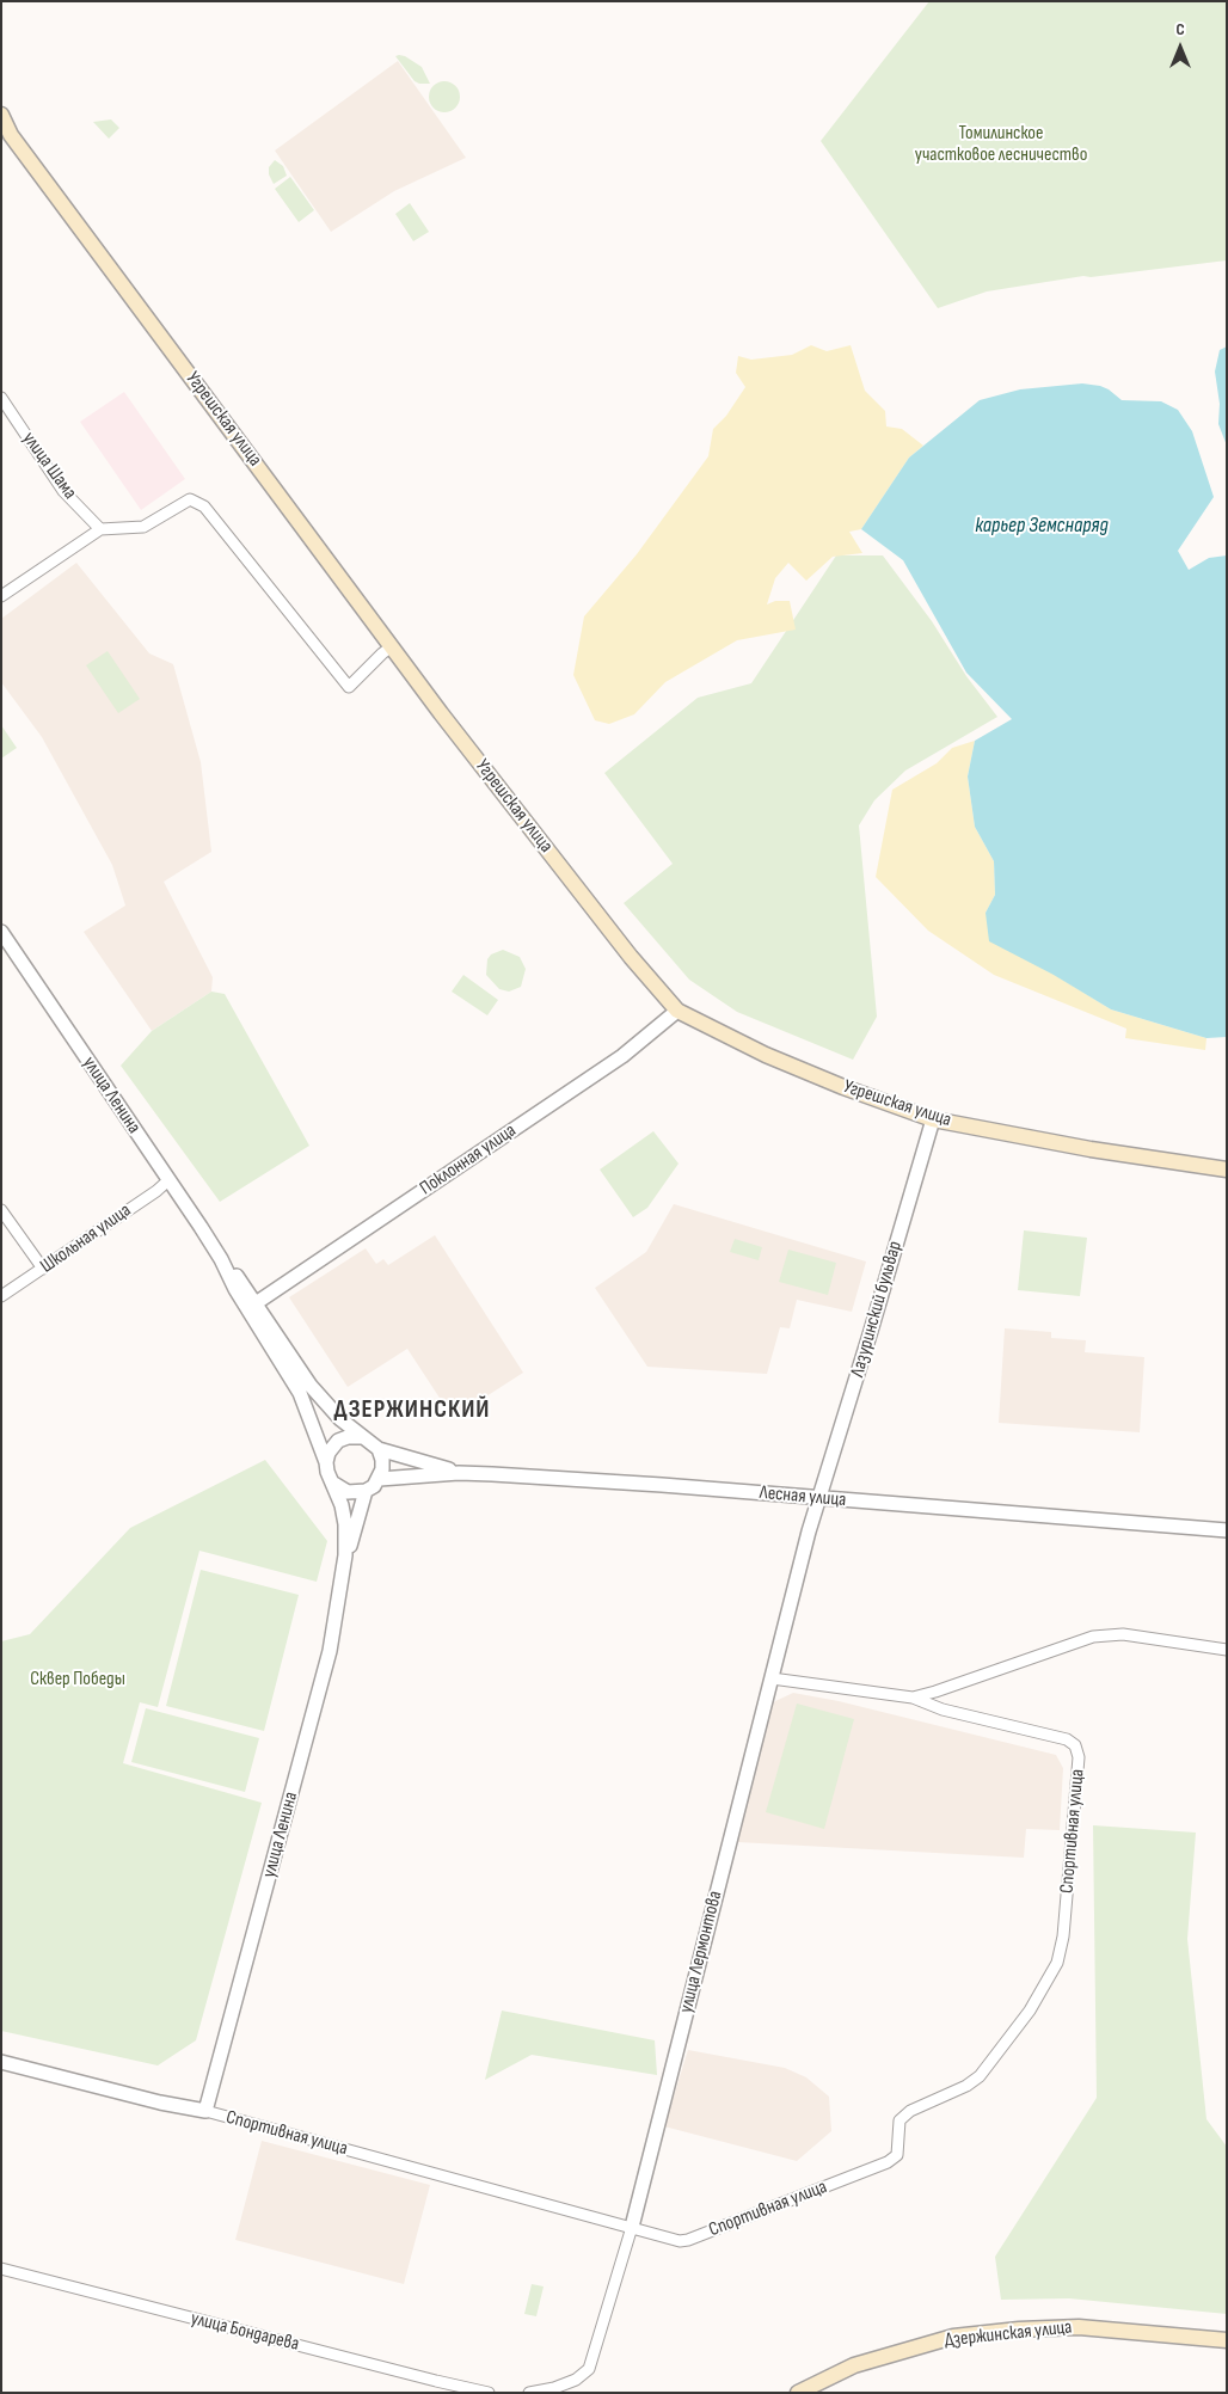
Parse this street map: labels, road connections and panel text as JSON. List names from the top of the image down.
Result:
{
  "streets": {
    "main road": ["Угрешская улица", "Дзержинская улица"],
    "street": [
      "улица Шама",
      "улица Ленина",
      "Поклонная улица",
      "Школьная улица",
      "Лазуринский бульвар",
      "Лесная улица",
      "Спортивная улица",
      "улица Лермонтова",
      "улица Бондарева"
    ]
  },
  "crossings": [
    ["Угрешская улица", "Поклонная улица"],
    ["Угрешская улица", "Лазуринский бульвар"],
    ["улица Ленина", "Поклонная улица"],
    ["улица Ленина", "Школьная улица"],
    ["улица Ленина", "Лесная улица"],
    ["улица Ленина", "Спортивная улица"],
    ["Лазуринский бульвар", "Лесная улица"],
    ["Лазуринский бульвар", "улица Лермонтова"],
    ["Лесная улица", "улица Лермонтова"],
    ["Спортивная улица", "улица Лермонтова"]
  ],
  "districts": ["ДЗЕРЖИНСКИЙ"],
  "water": ["карьер Земснаряд"],
  "parks": ["Томилинское участковое лесничество", "Сквер Победы"],
  "north": "top"
}
